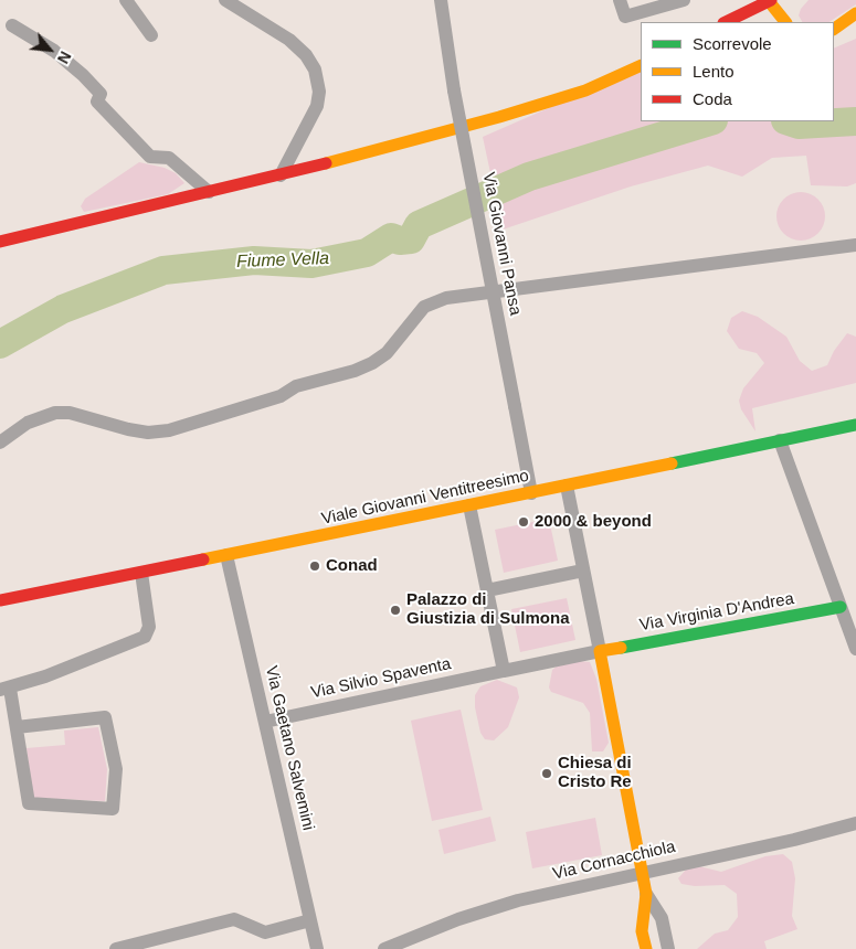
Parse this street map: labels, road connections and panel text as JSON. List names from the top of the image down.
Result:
{
  "streets": {
    "street": [
      "Via Giovanni Pansa",
      "Viale Giovanni Ventitreesimo",
      "Via Virginia D'Andrea",
      "Via Silvio Spaventa",
      "Via Gaetano Salvemini",
      "Via Cornacchiola"
    ]
  },
  "crossings": [
    ["Via Giovanni Pansa", "Viale Giovanni Ventitreesimo"],
    ["Viale Giovanni Ventitreesimo", "Via Gaetano Salvemini"],
    ["Via Virginia D'Andrea", "Via Silvio Spaventa"],
    ["Via Silvio Spaventa", "Via Gaetano Salvemini"]
  ],
  "water": ["Fiume Vella"],
  "places": [
    "2000 & beyond",
    "Conad",
    "Palazzo di Giustizia di Sulmona",
    "Chiesa di Cristo Re"
  ],
  "legend": ["Scorrevole", "Lento", "Coda"],
  "north": "bottom right"
}
